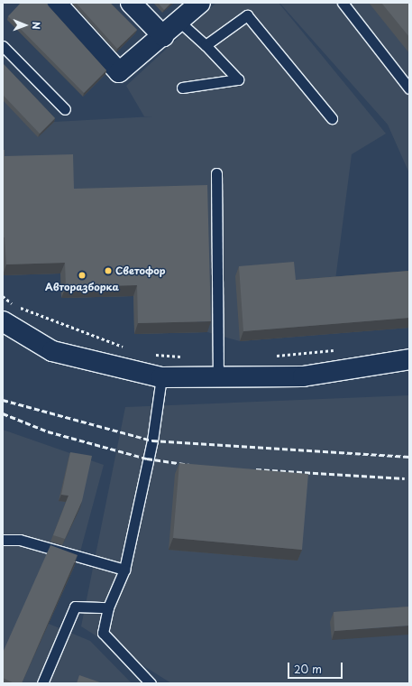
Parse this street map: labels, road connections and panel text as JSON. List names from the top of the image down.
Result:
{
  "places": ["Светофор", "Авторазборка"],
  "scale_bar": "20 m",
  "north": "right"
}
